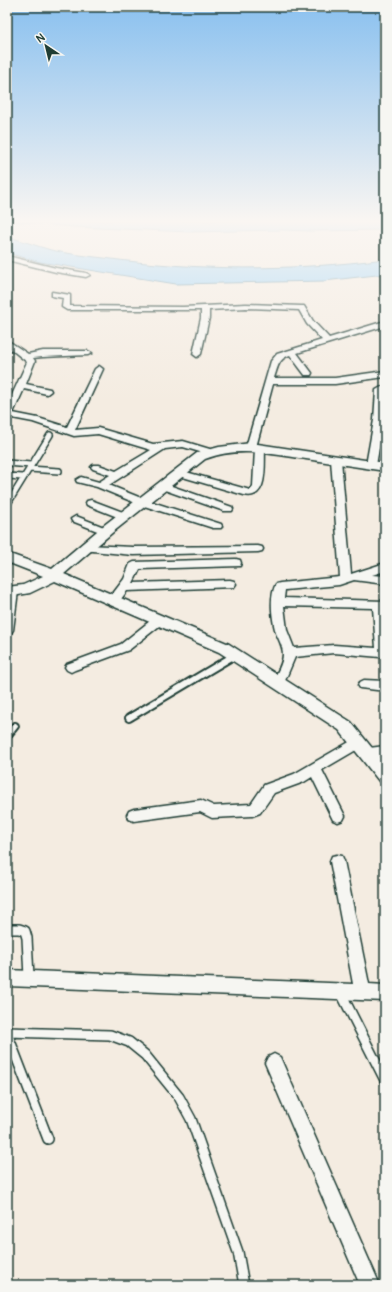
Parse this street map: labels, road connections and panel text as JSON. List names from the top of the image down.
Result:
{
  "north": "top left"
}
